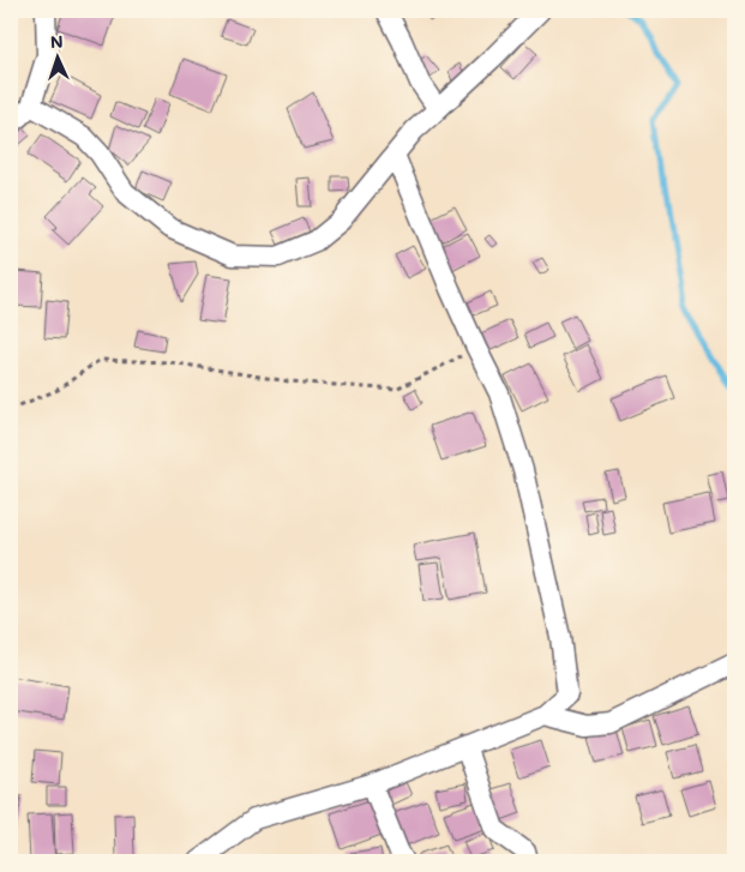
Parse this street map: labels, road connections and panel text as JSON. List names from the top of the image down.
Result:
{
  "north": "top"
}
